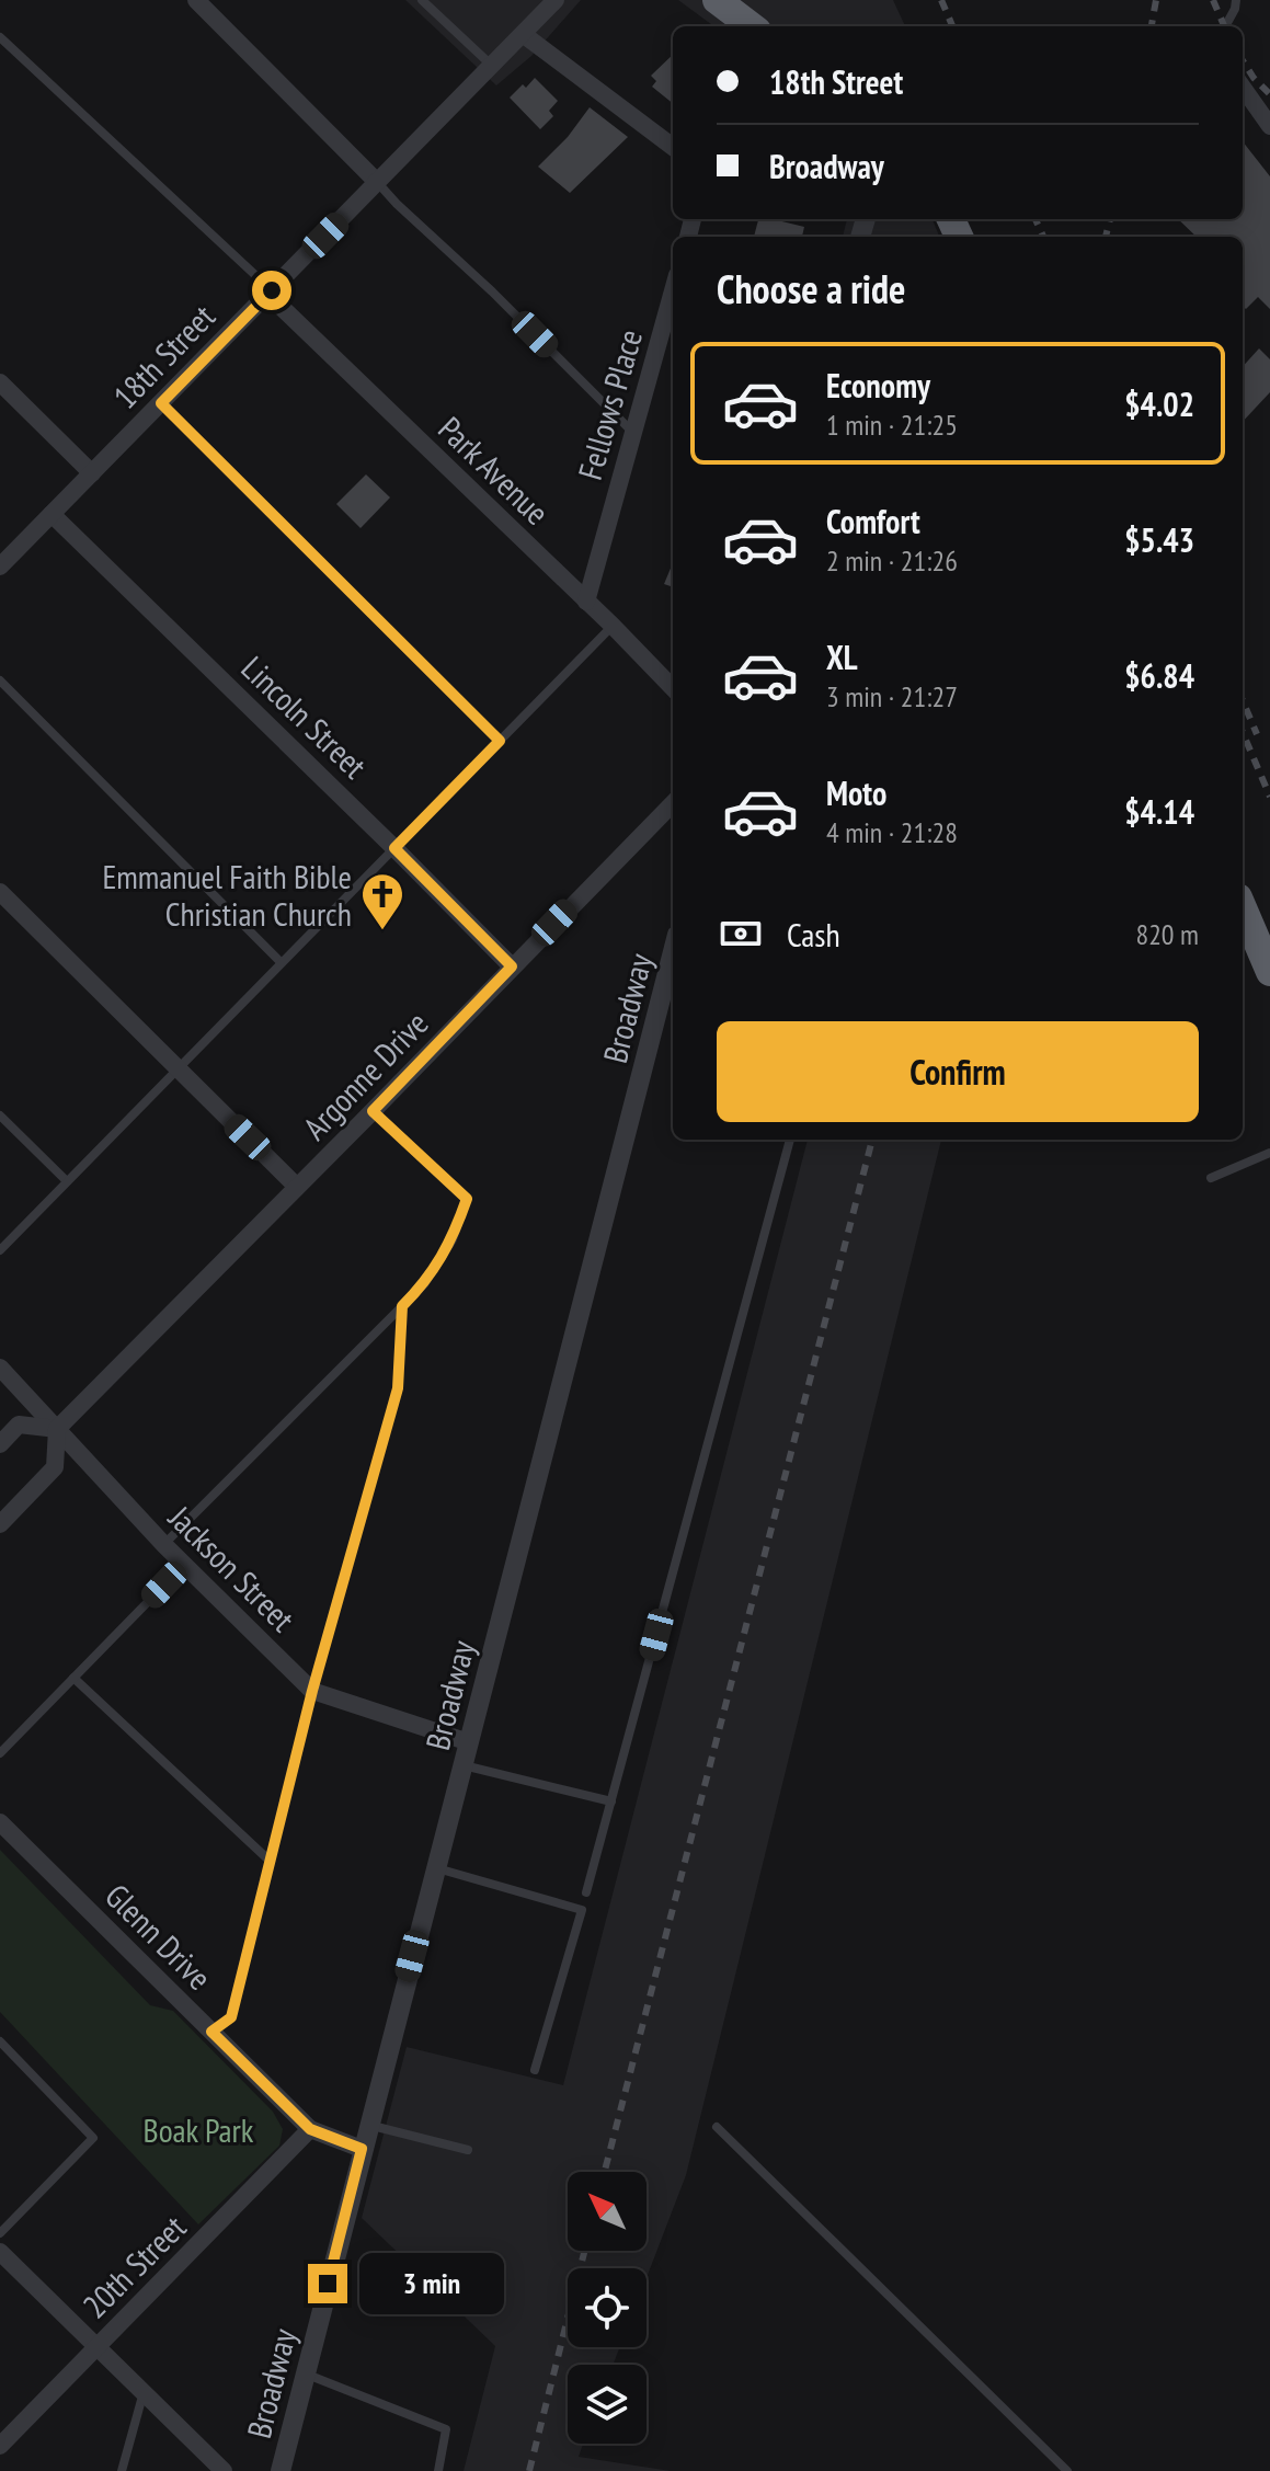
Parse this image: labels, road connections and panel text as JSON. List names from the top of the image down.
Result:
{
  "streets": {
    "street": [
      "18th Street",
      "Fellows Place",
      "Park Avenue",
      "Lincoln Street",
      "Broadway",
      "Argonne Drive",
      "Jackson Street",
      "Glenn Drive",
      "20th Street"
    ]
  },
  "crossings": [
    ["18th Street", "Park Avenue"],
    ["18th Street", "Lincoln Street"],
    ["Fellows Place", "Park Avenue"],
    ["Lincoln Street", "Argonne Drive"],
    ["Broadway", "Jackson Street"],
    ["Broadway", "Glenn Drive"],
    ["Argonne Drive", "Jackson Street"],
    ["Glenn Drive", "20th Street"]
  ],
  "parks": ["Boak Park"],
  "places": {
    "church": ["Emmanuel Faith Bible Christian Church"]
  },
  "north": "top left",
  "page": {
    "banner": ["18th Street", "Broadway"],
    "heading": "Choose a ride",
    "list": [
      {
        "name": "Economy",
        "note": "1 min · 21:25",
        "value": "$4.02"
      },
      {
        "name": "Comfort",
        "note": "2 min · 21:26",
        "value": "$5.43"
      },
      {
        "name": "XL",
        "note": "3 min · 21:27",
        "value": "$6.84"
      },
      {
        "name": "Moto",
        "note": "4 min · 21:28",
        "value": "$4.14"
      }
    ],
    "pay": ["Cash", "820 m"],
    "buttons": "Confirm",
    "bubble": "3 min"
  }
}
